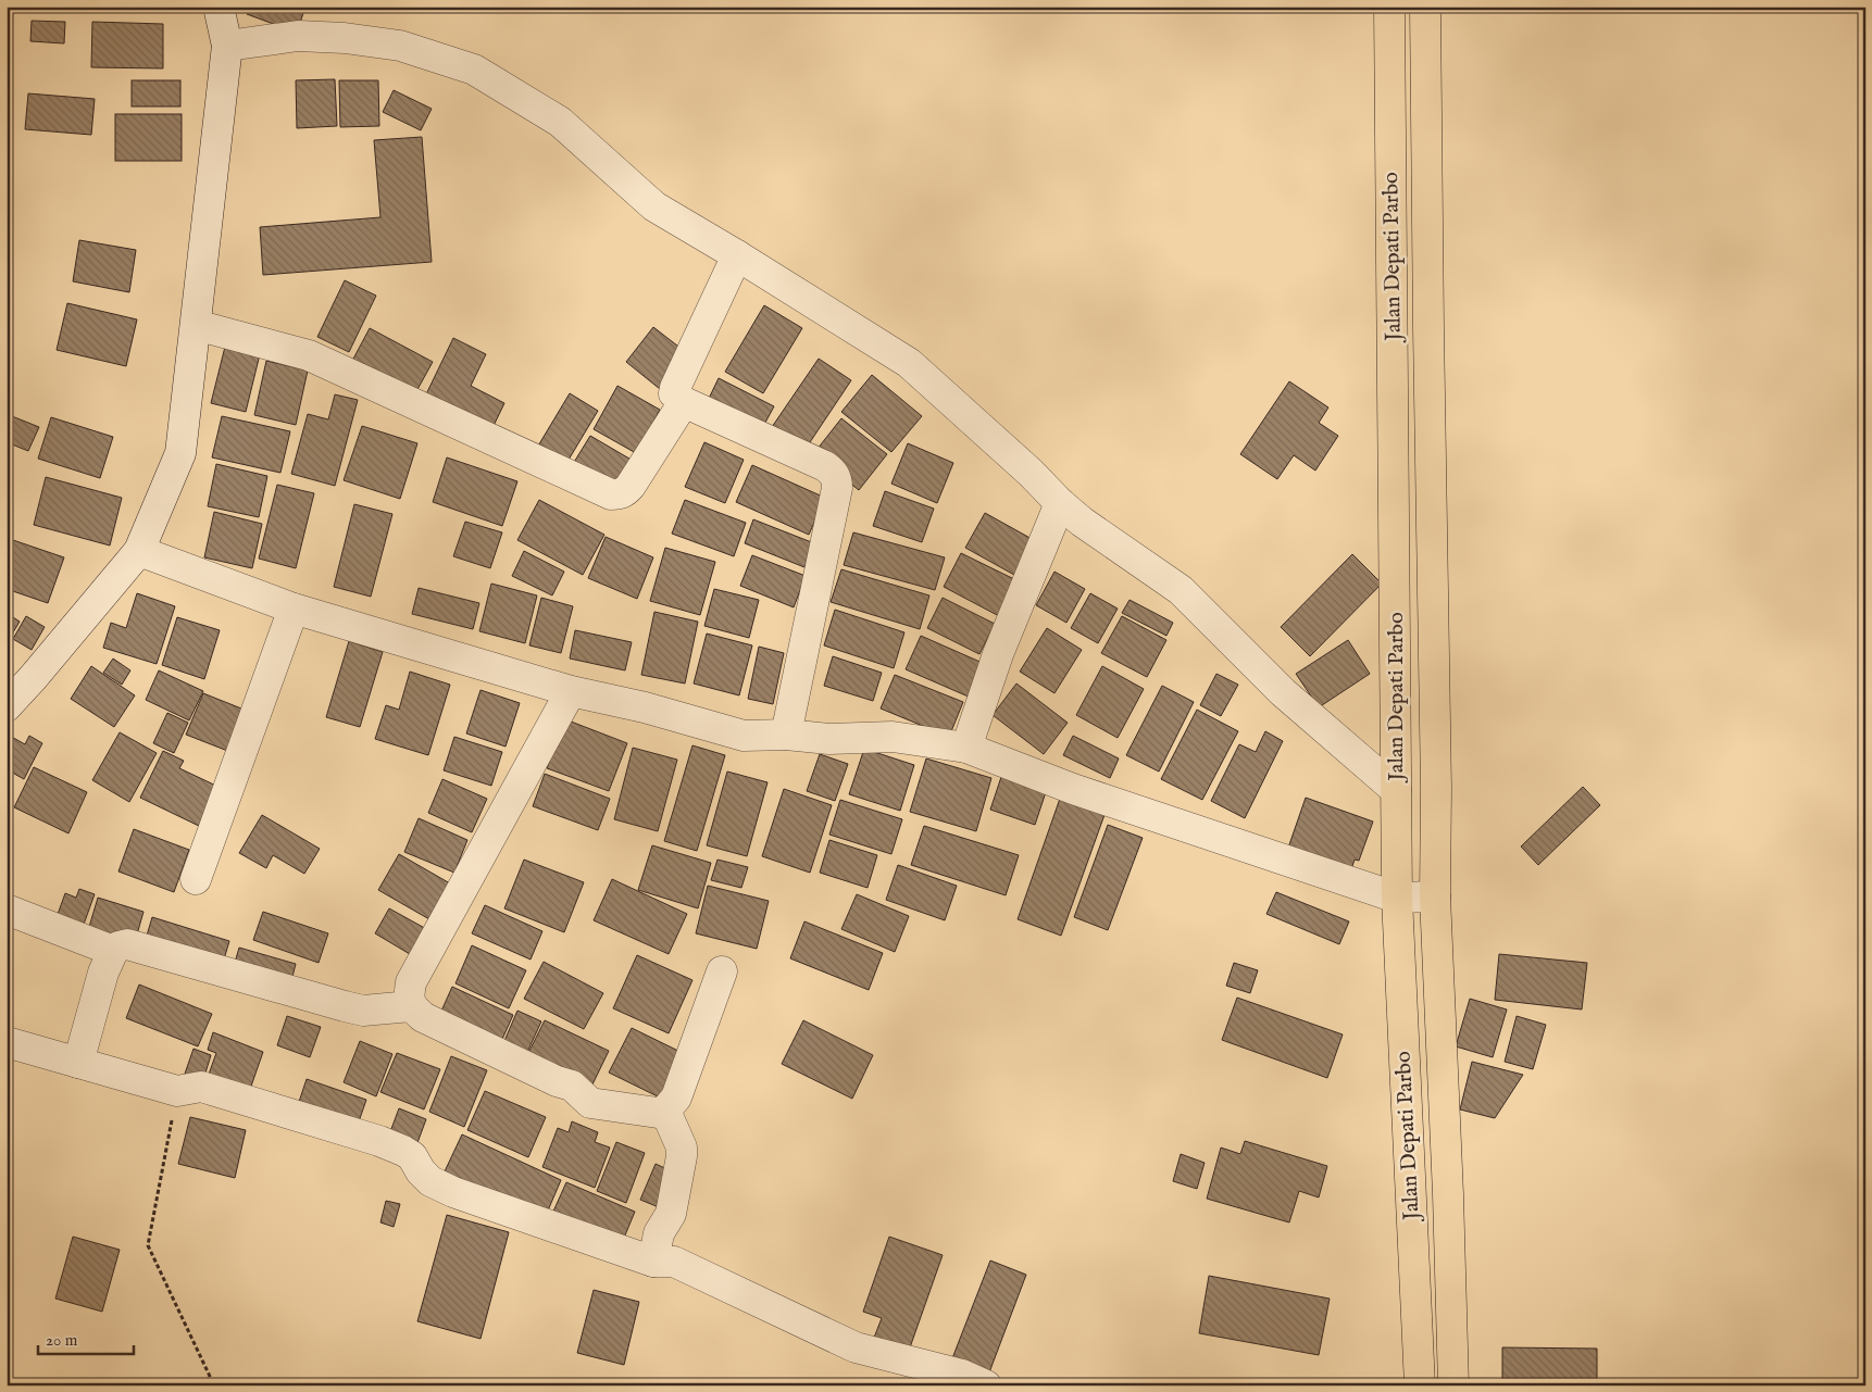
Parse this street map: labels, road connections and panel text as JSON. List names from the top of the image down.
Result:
{
  "streets": {
    "main road": ["Jalan Depati Parbo"]
  },
  "scale_bar": "20 m"
}
